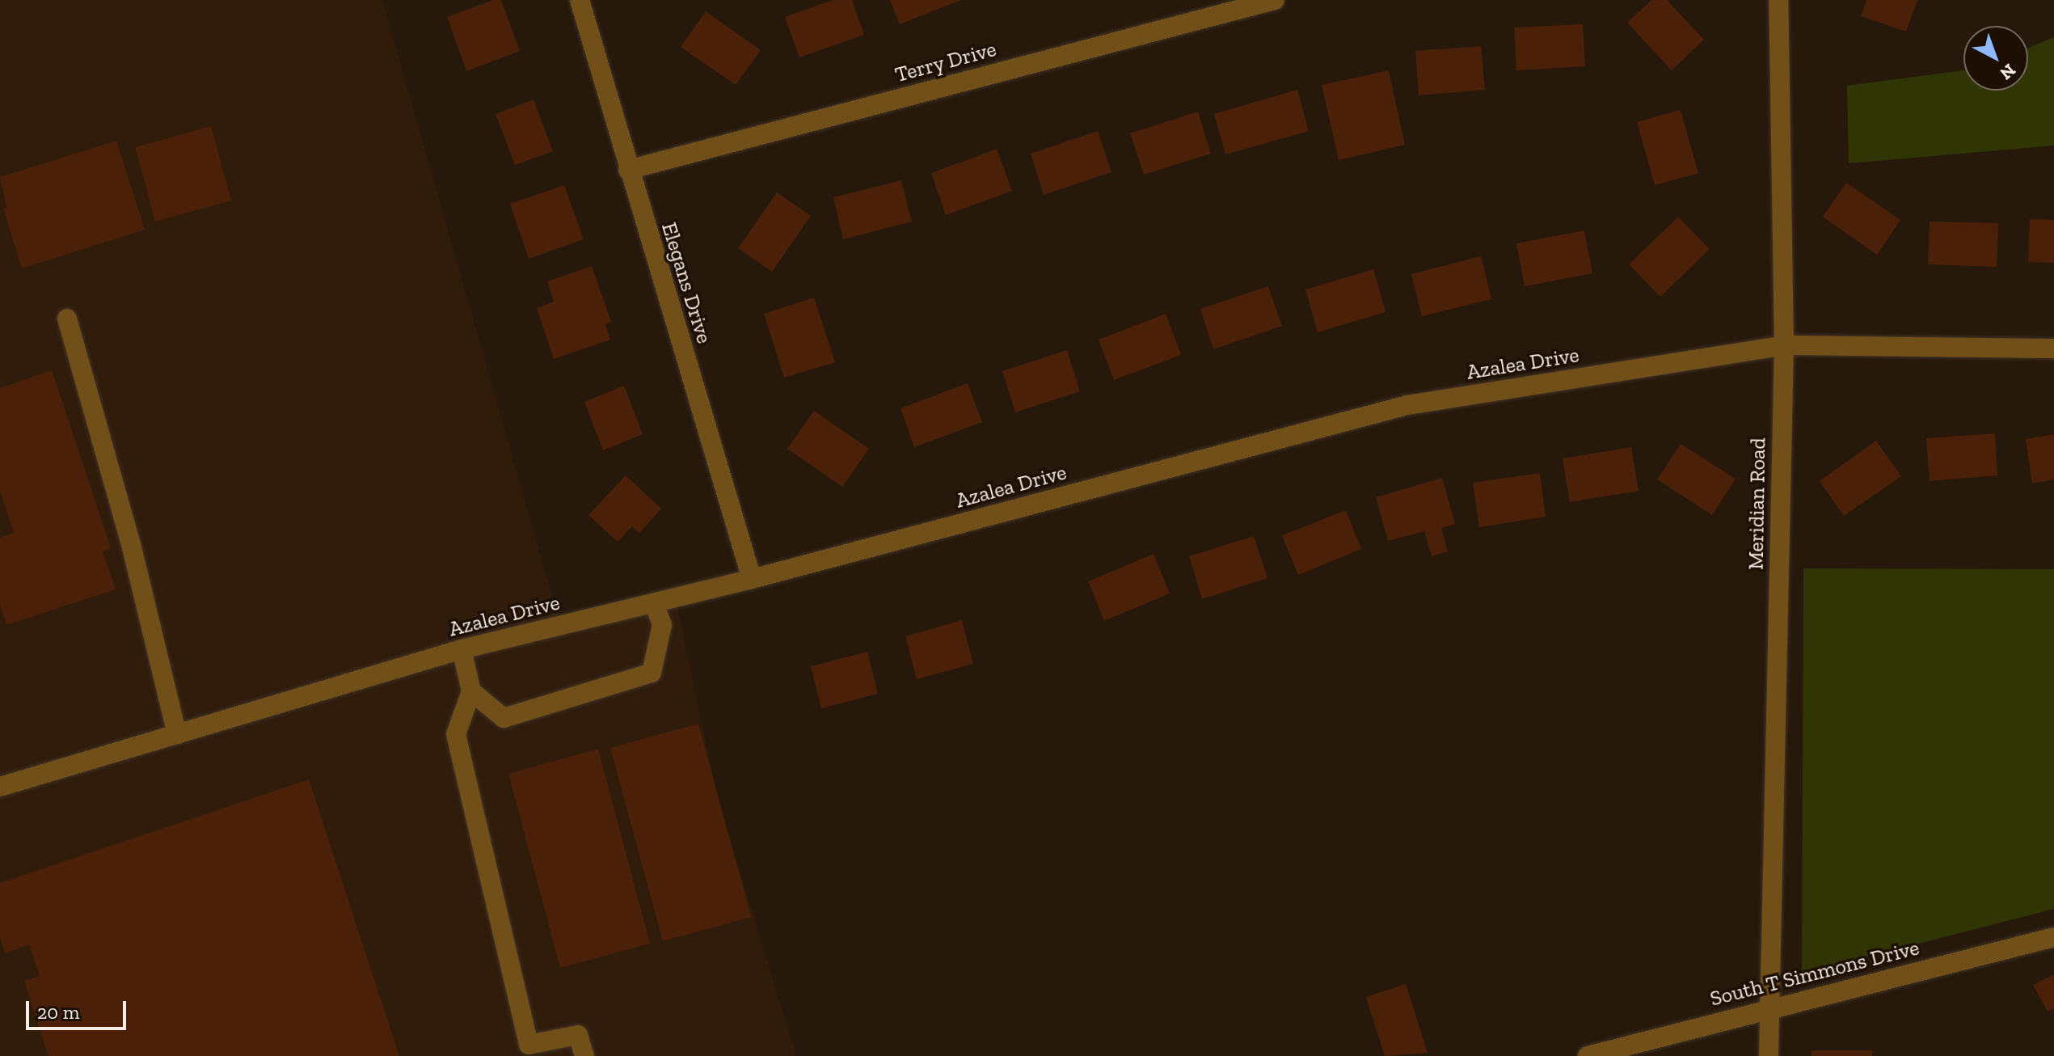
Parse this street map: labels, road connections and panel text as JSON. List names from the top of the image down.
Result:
{
  "streets": {
    "street": [
      "Terry Drive",
      "Elegans Drive",
      "Azalea Drive",
      "Meridian Road",
      "South T Simmons Drive"
    ]
  },
  "crossings": [
    ["Terry Drive", "Elegans Drive"],
    ["Elegans Drive", "Azalea Drive"],
    ["Azalea Drive", "Meridian Road"],
    ["Meridian Road", "South T Simmons Drive"]
  ],
  "scale_bar": "20 m",
  "north": "bottom right"
}
